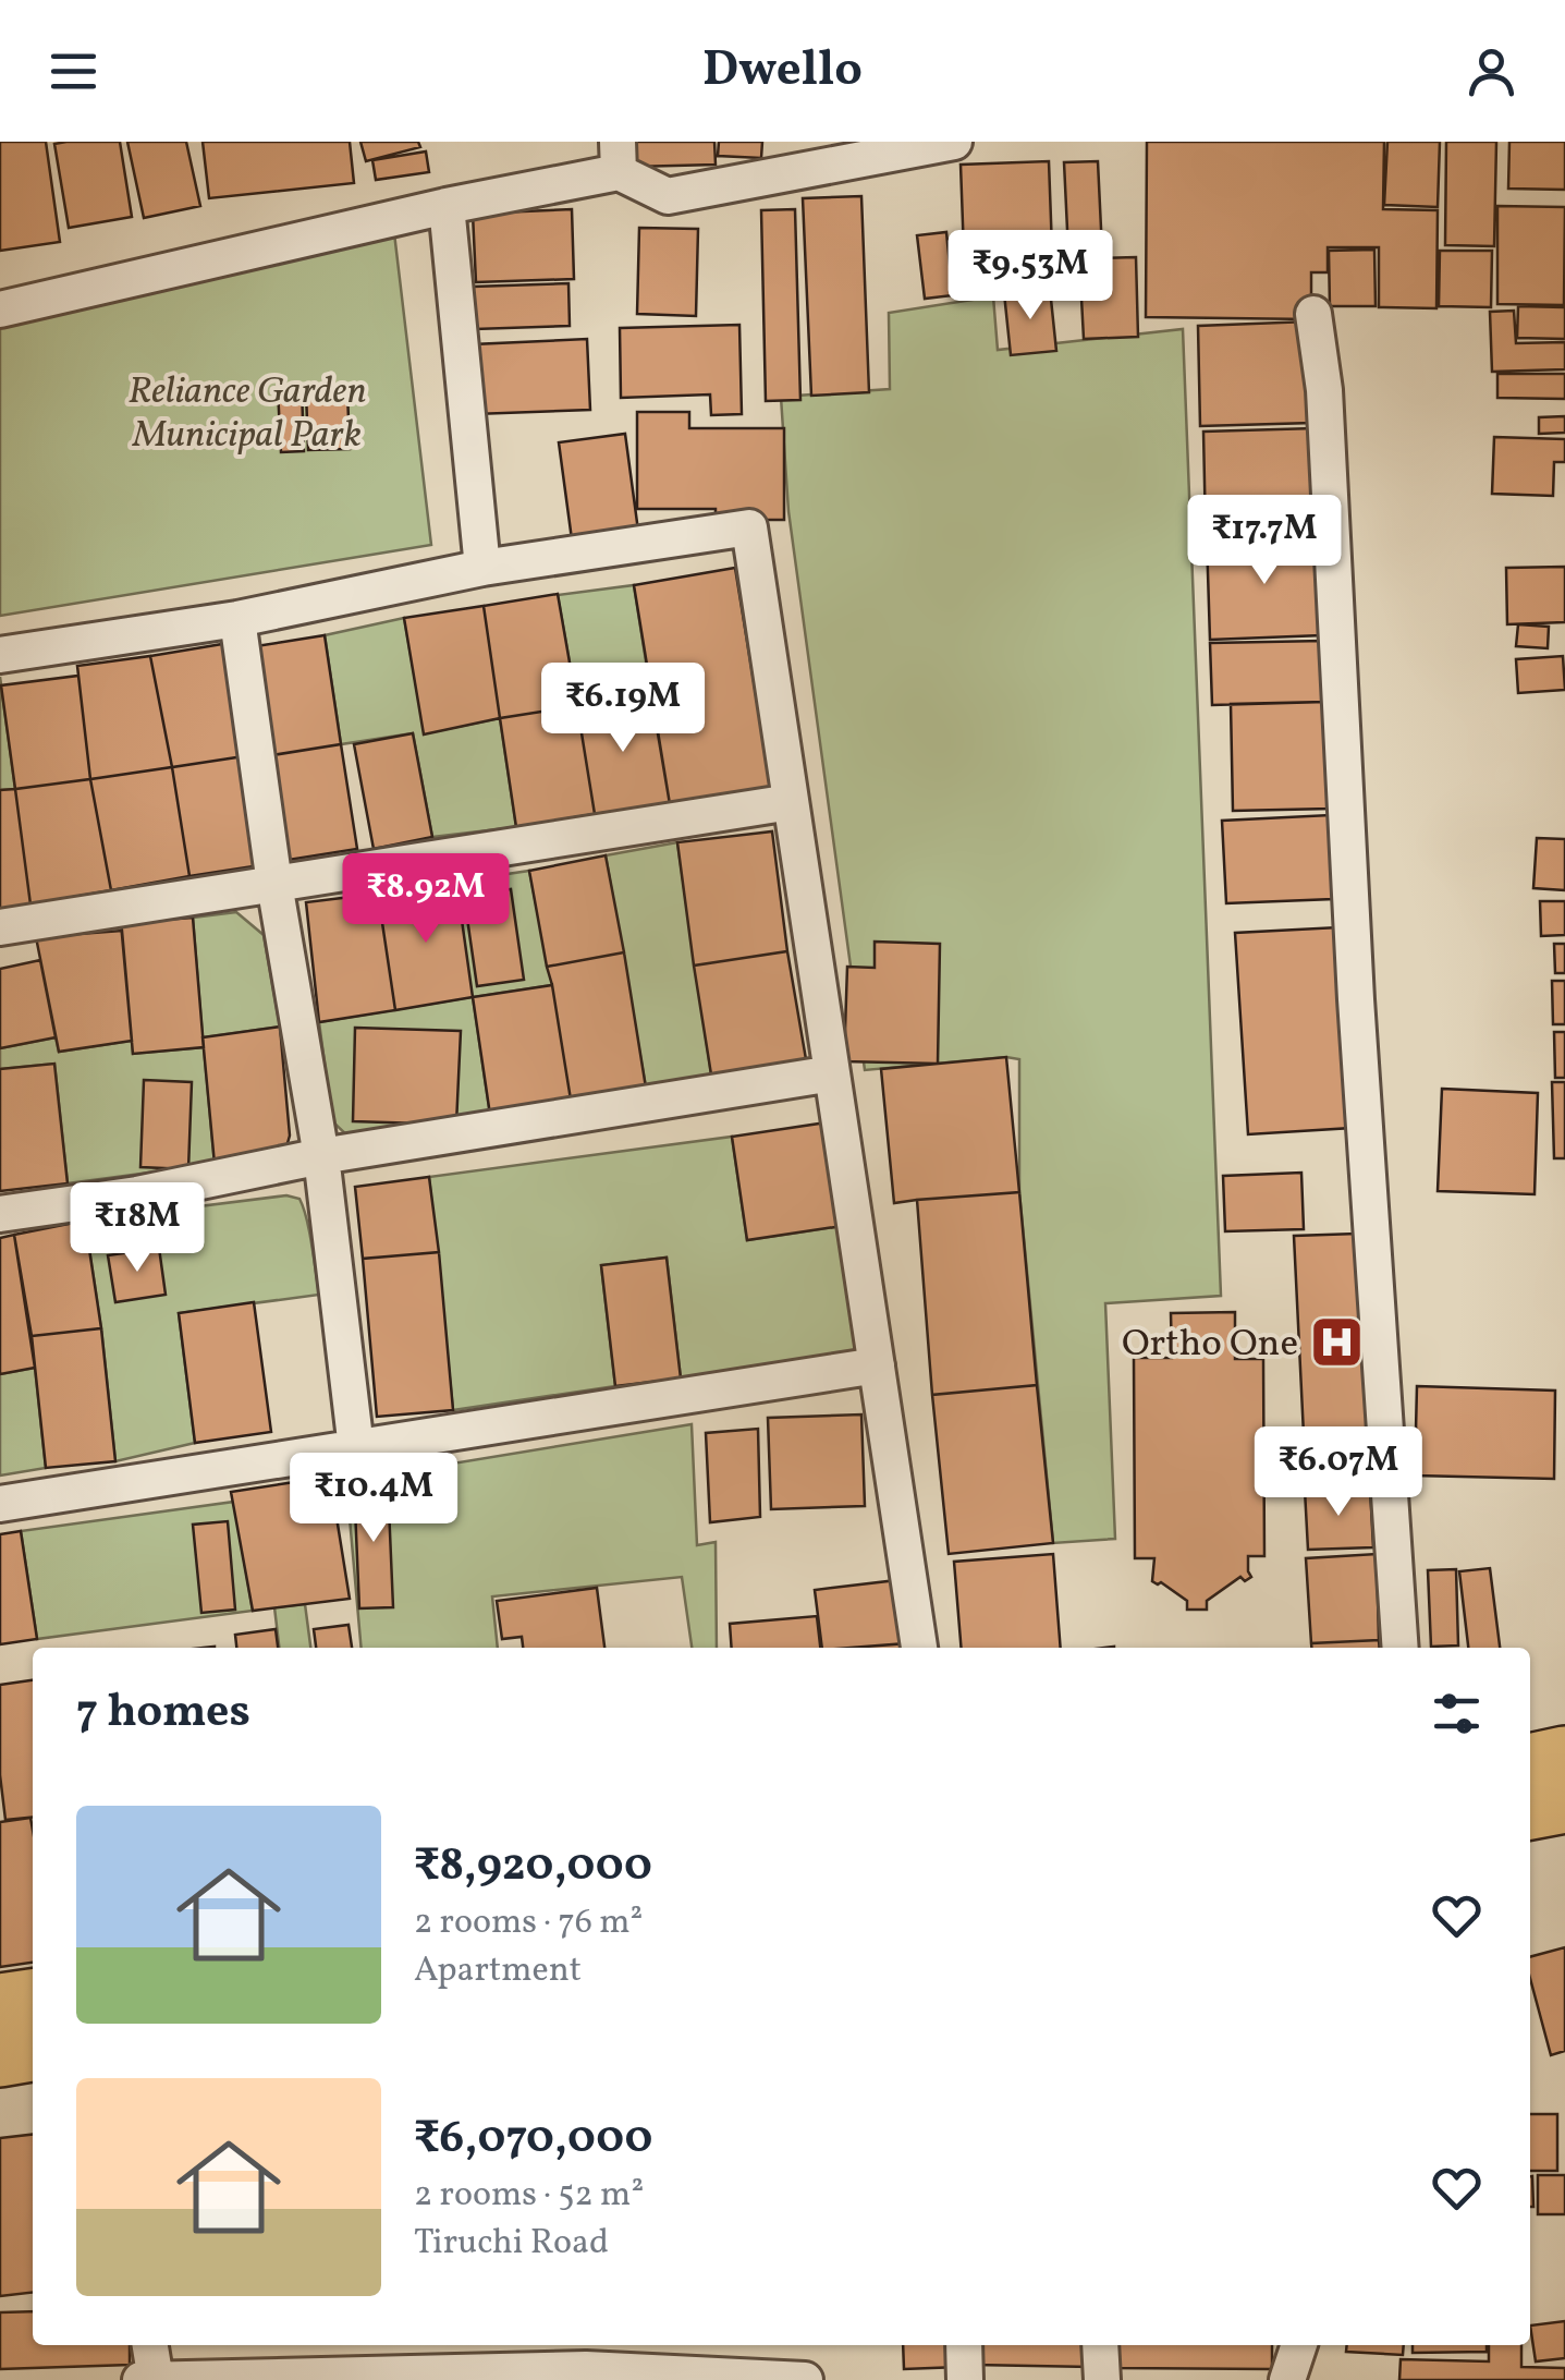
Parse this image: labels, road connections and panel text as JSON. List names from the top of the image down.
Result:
{
  "parks": ["Reliance Garden Municipal Park"],
  "places": {
    "hospital": ["Ortho One"]
  },
  "page": {
    "header": "Dwello",
    "price": [
      "₹9.53M",
      "₹17.7M",
      "₹6.19M",
      "₹8.92M",
      "₹18M",
      "₹6.07M",
      "₹10.4M"
    ],
    "heading": "7 homes",
    "list": [
      {
        "name": "₹8,920,000",
        "note": "2 rooms · 76 m² · Apartment"
      },
      {
        "name": "₹6,070,000",
        "note": "2 rooms · 52 m² · Tiruchi Road"
      }
    ]
  }
}
